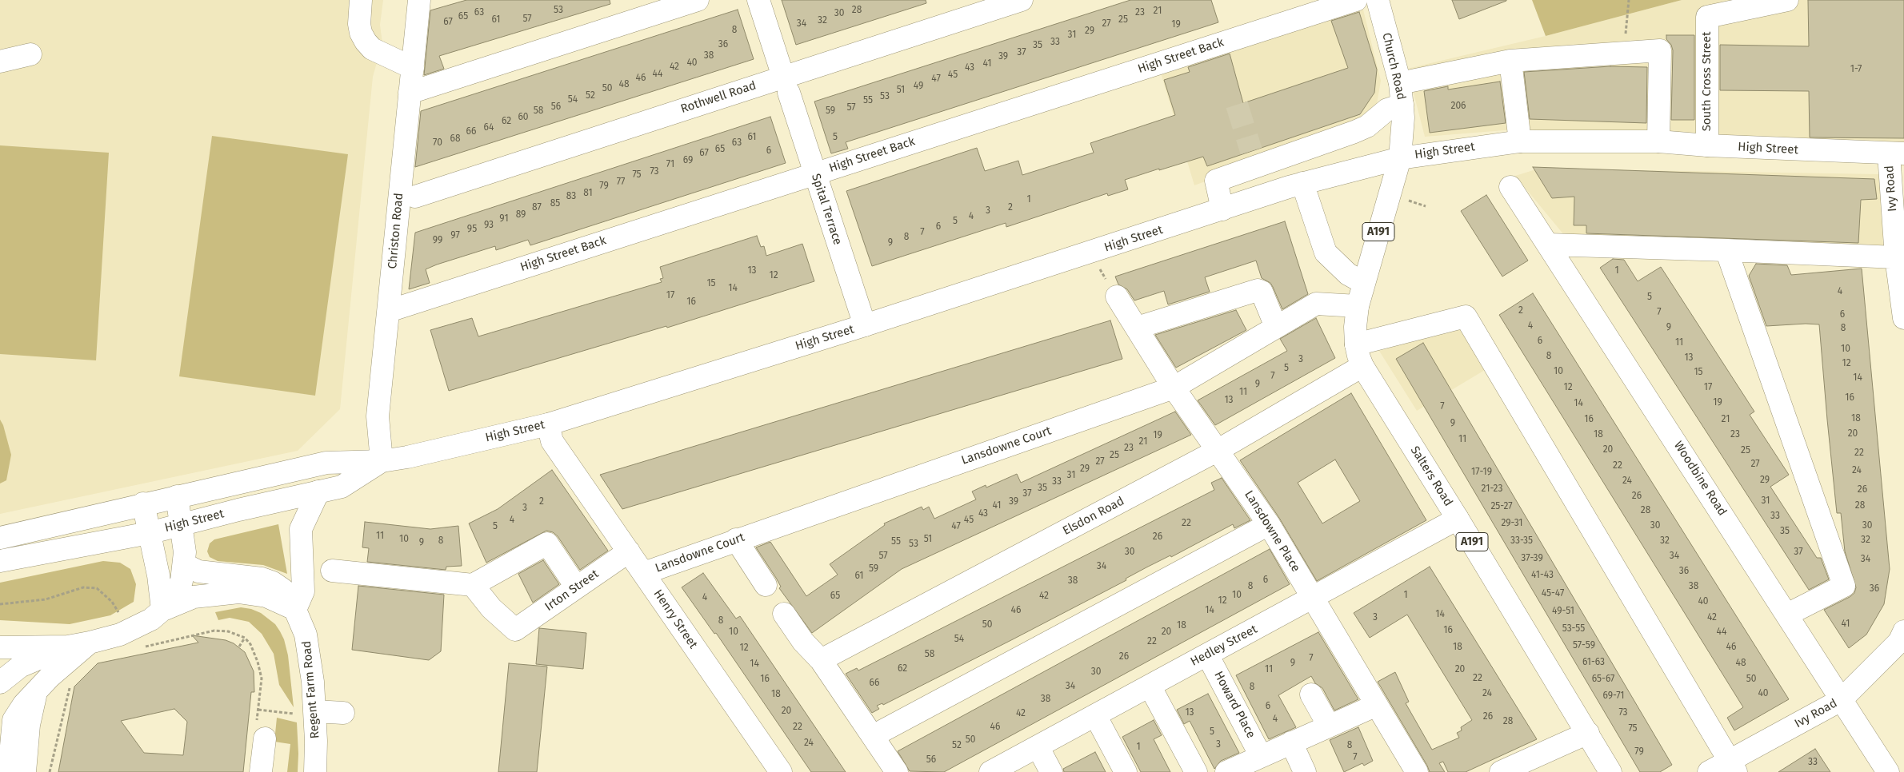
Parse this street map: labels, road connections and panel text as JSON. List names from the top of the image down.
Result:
{
  "streets": {
    "street": [
      "High Street Back",
      "Church Road",
      "South Cross Street",
      "Rothwell Road",
      "High Street",
      "Ivy Road",
      "Spital Terrace",
      "Christon Road",
      "A191",
      "Lansdowne Court",
      "Salters Road",
      "Woodbine Road",
      "Elsdon Road",
      "Lansdowne Place",
      "Irton Street",
      "Henry Street",
      "Hedley Street",
      "Regent Farm Road",
      "Howard Place"
    ]
  },
  "crossings": [
    ["High Street Back", "Spital Terrace"],
    ["High Street Back", "Christon Road"],
    ["Church Road", "High Street"],
    ["Church Road", "Salters Road"],
    ["South Cross Street", "High Street"],
    ["Rothwell Road", "Spital Terrace"],
    ["High Street", "Ivy Road"],
    ["High Street", "Spital Terrace"],
    ["High Street", "Christon Road"],
    ["High Street", "Salters Road"],
    ["High Street", "Henry Street"],
    ["Ivy Road", "Woodbine Road"],
    ["Lansdowne Court", "Salters Road"],
    ["Lansdowne Court", "Lansdowne Place"],
    ["Lansdowne Court", "Henry Street"],
    ["Salters Road", "Elsdon Road"],
    ["Salters Road", "Hedley Street"],
    ["Elsdon Road", "Lansdowne Place"],
    ["Lansdowne Place", "Hedley Street"],
    ["Irton Street", "Henry Street"],
    ["Hedley Street", "Howard Place"]
  ],
  "house_numbers": [
    "53",
    "28",
    "21",
    "63",
    "23",
    "30",
    "65",
    "57",
    "61",
    "25",
    "32",
    "67",
    "34",
    "27",
    "19",
    "8",
    "29",
    "31",
    "33",
    "36",
    "35",
    "37",
    "38",
    "39",
    "40",
    "41",
    "42",
    "43",
    "1-7",
    "44",
    "45",
    "46",
    "47",
    "48",
    "49",
    "50",
    "51",
    "52",
    "53",
    "54",
    "55",
    "206",
    "56",
    "57",
    "58",
    "59",
    "60",
    "62",
    "64",
    "66",
    "61",
    "5",
    "68",
    "70",
    "63",
    "65",
    "6",
    "67",
    "69",
    "71",
    "73",
    "75",
    "77",
    "79",
    "81",
    "83",
    "1",
    "85",
    "87",
    "2",
    "3",
    "89",
    "4",
    "91",
    "5",
    "93",
    "6",
    "95",
    "7",
    "97",
    "8",
    "99",
    "9",
    "13",
    "1",
    "12",
    "15",
    "14",
    "4",
    "17",
    "5",
    "16",
    "2",
    "7",
    "6",
    "4",
    "9",
    "8",
    "6",
    "11",
    "10",
    "8",
    "13",
    "3",
    "12",
    "5",
    "10",
    "15",
    "7",
    "14",
    "9",
    "12",
    "17",
    "11",
    "16",
    "13",
    "19",
    "14",
    "7",
    "18",
    "16",
    "21",
    "9",
    "20",
    "18",
    "23",
    "19",
    "11",
    "21",
    "23",
    "20",
    "25",
    "22",
    "25",
    "27",
    "27",
    "22",
    "29",
    "24",
    "17-19",
    "31",
    "29",
    "24",
    "33",
    "35",
    "21-23",
    "26",
    "37",
    "26",
    "31",
    "2",
    "39",
    "41",
    "28",
    "25-27",
    "3",
    "28",
    "43",
    "33",
    "4",
    "45",
    "22",
    "29-31",
    "30",
    "30",
    "5",
    "47",
    "35",
    "11",
    "26",
    "10",
    "51",
    "32",
    "8",
    "33-35",
    "32",
    "55",
    "9",
    "53",
    "30",
    "37",
    "57",
    "34",
    "37-39",
    "34",
    "34",
    "59",
    "36",
    "41-43",
    "61",
    "6",
    "38",
    "8",
    "38",
    "36",
    "45-47",
    "10",
    "1",
    "65",
    "42",
    "4",
    "12",
    "40",
    "46",
    "14",
    "49-51",
    "14",
    "3",
    "42",
    "8",
    "41",
    "50",
    "18",
    "53-55",
    "16",
    "10",
    "20",
    "44",
    "54",
    "22",
    "57-59",
    "18",
    "46",
    "12",
    "58",
    "26",
    "7",
    "61-63",
    "9",
    "48",
    "14",
    "62",
    "11",
    "20",
    "30",
    "22",
    "16",
    "65-67",
    "50",
    "66",
    "34",
    "8",
    "24",
    "40",
    "18",
    "69-71",
    "38",
    "6",
    "20",
    "13",
    "73",
    "42",
    "26",
    "4",
    "28",
    "22",
    "46",
    "75",
    "5",
    "50",
    "24",
    "3",
    "52",
    "8",
    "1",
    "79",
    "7",
    "56",
    "33"
  ]
}
